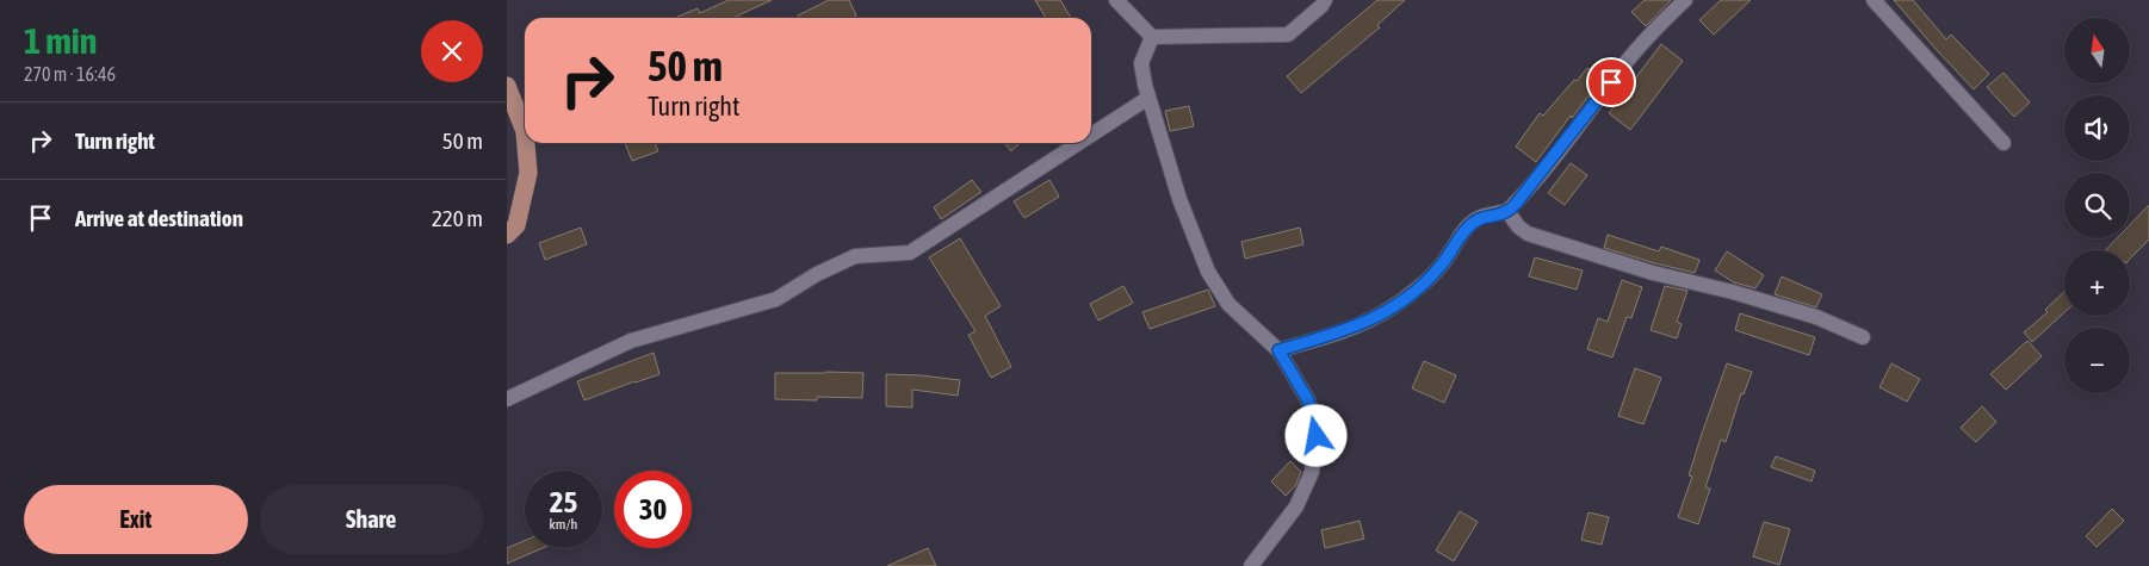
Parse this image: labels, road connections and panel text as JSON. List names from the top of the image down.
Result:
{
  "north": "top",
  "page": {
    "heading": ["1 min", "270 m · 16:46"],
    "map_buttons": ["+", "−"],
    "turn": ["50 m", "Turn right"],
    "list": [
      {
        "name": "Turn right",
        "value": "50 m"
      },
      {
        "name": "Arrive at destination",
        "value": "220 m"
      }
    ],
    "speed": "25 km/h",
    "limit": "30",
    "buttons": ["Exit", "Share"]
  }
}
